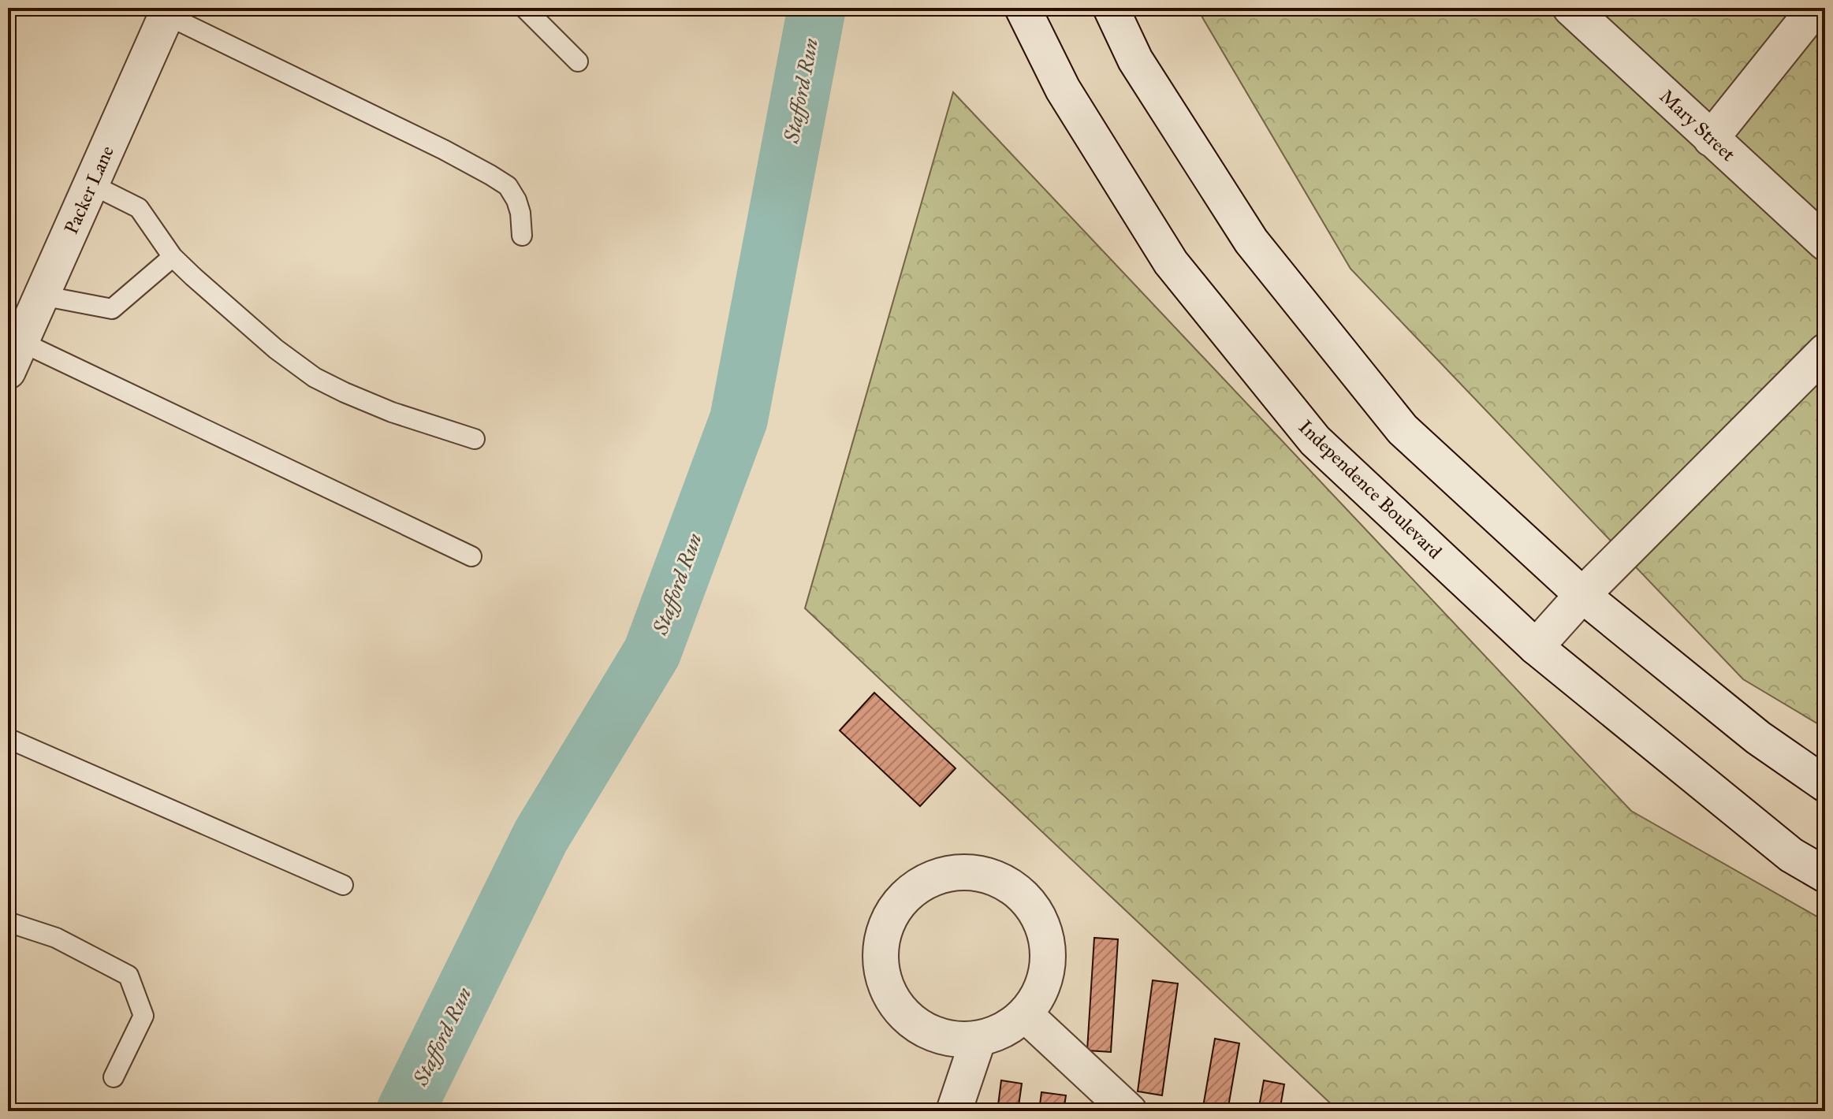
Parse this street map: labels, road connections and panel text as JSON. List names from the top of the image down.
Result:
{
  "streets": {
    "main road": ["Mary Street", "Packer Lane", "Independence Boulevard"]
  },
  "water": ["Stafford Run"]
}
